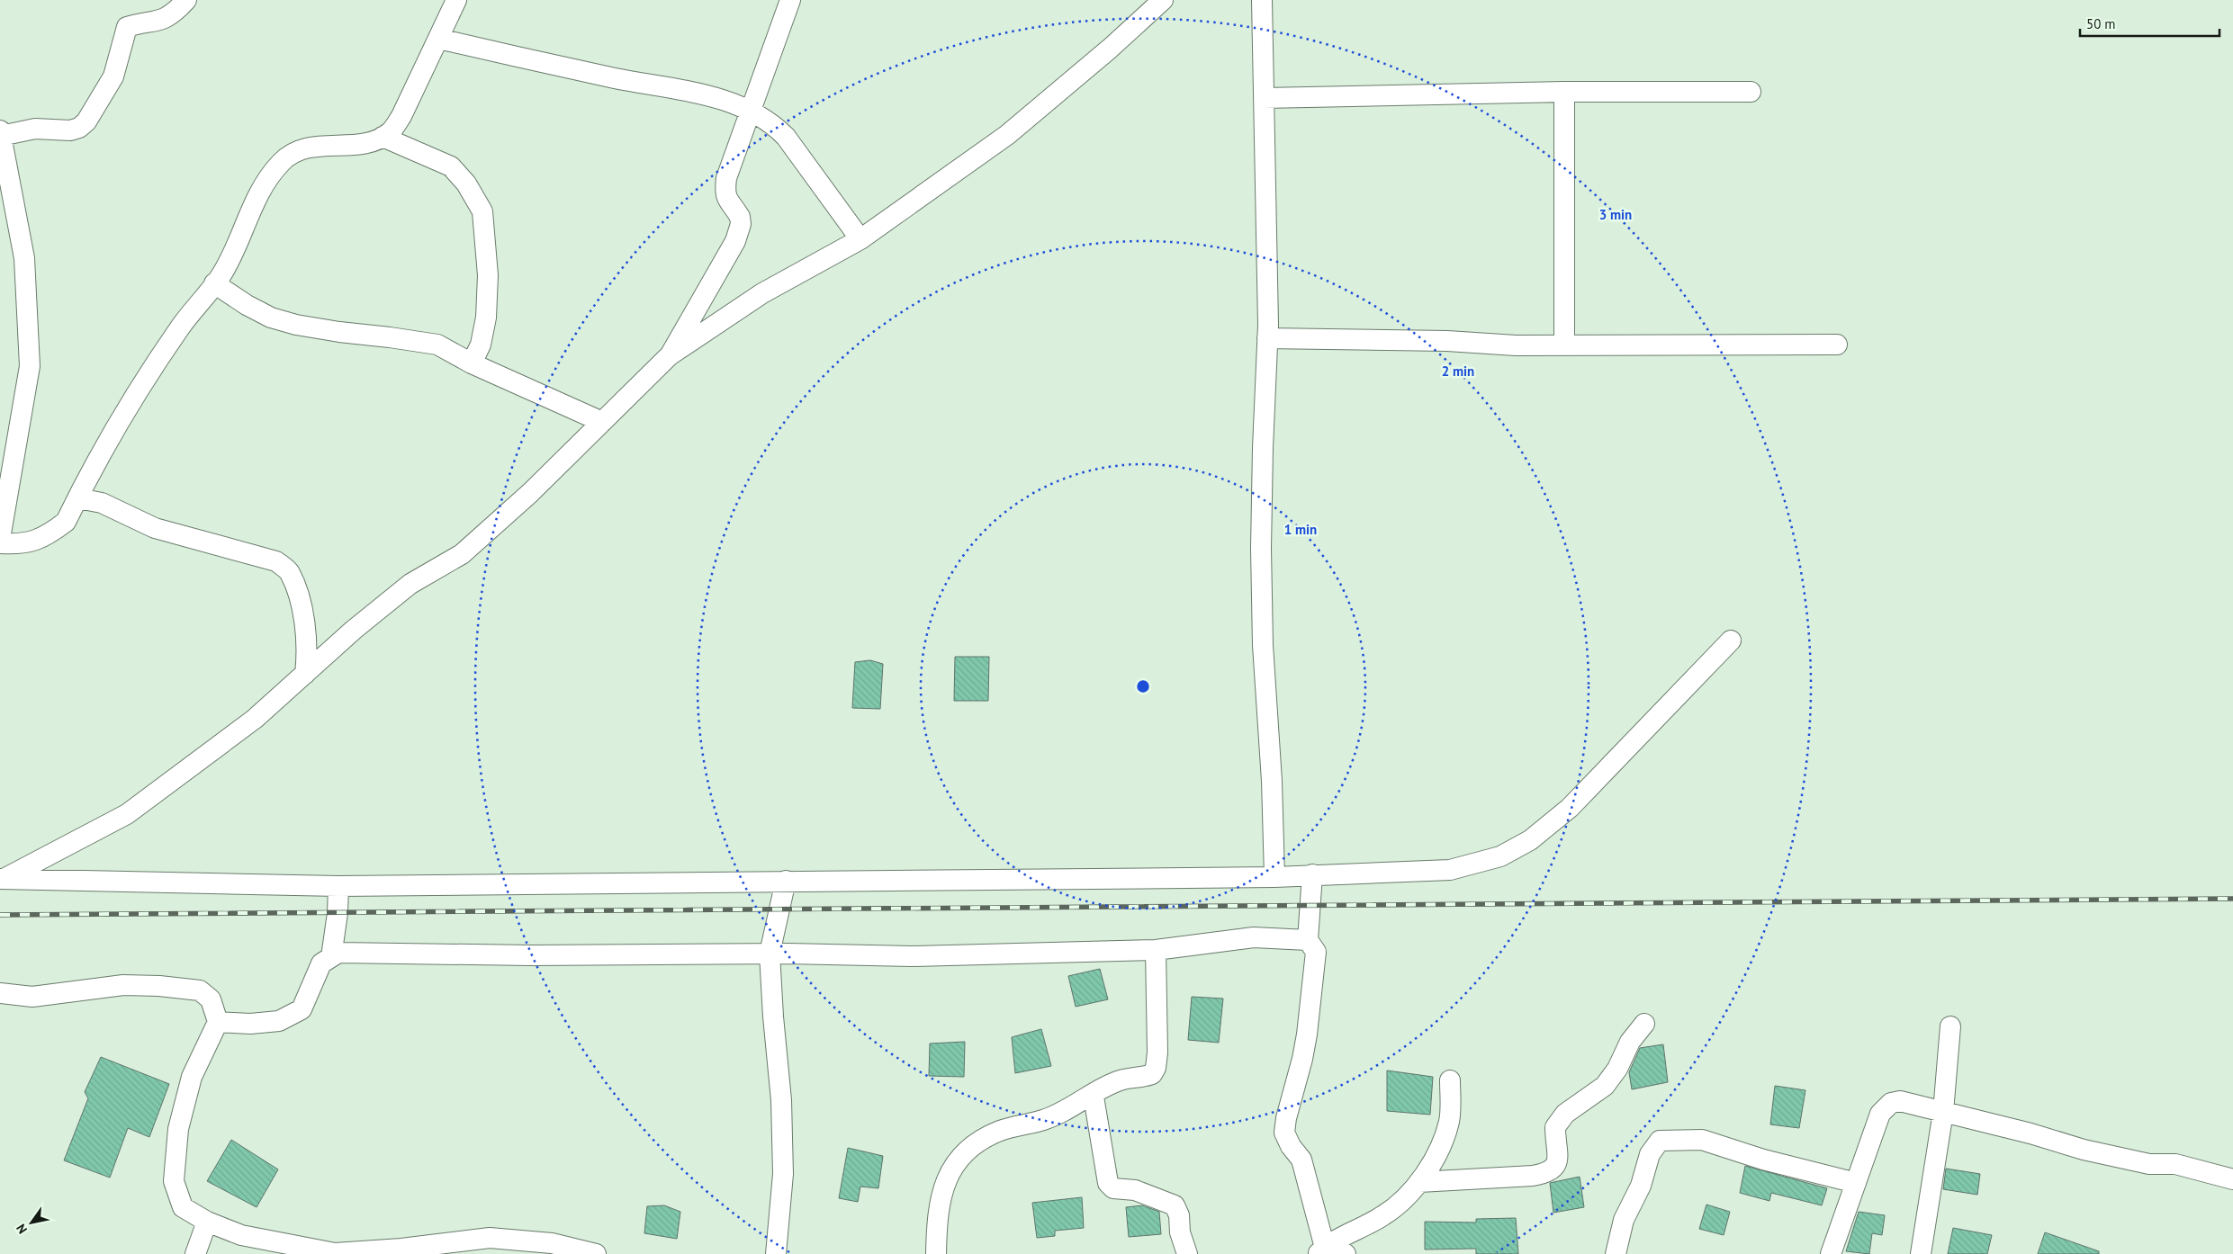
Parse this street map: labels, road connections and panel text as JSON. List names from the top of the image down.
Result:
{
  "scale_bar": "50 m",
  "north": "bottom left",
  "rings": ["3 min", "2 min", "1 min"]
}
